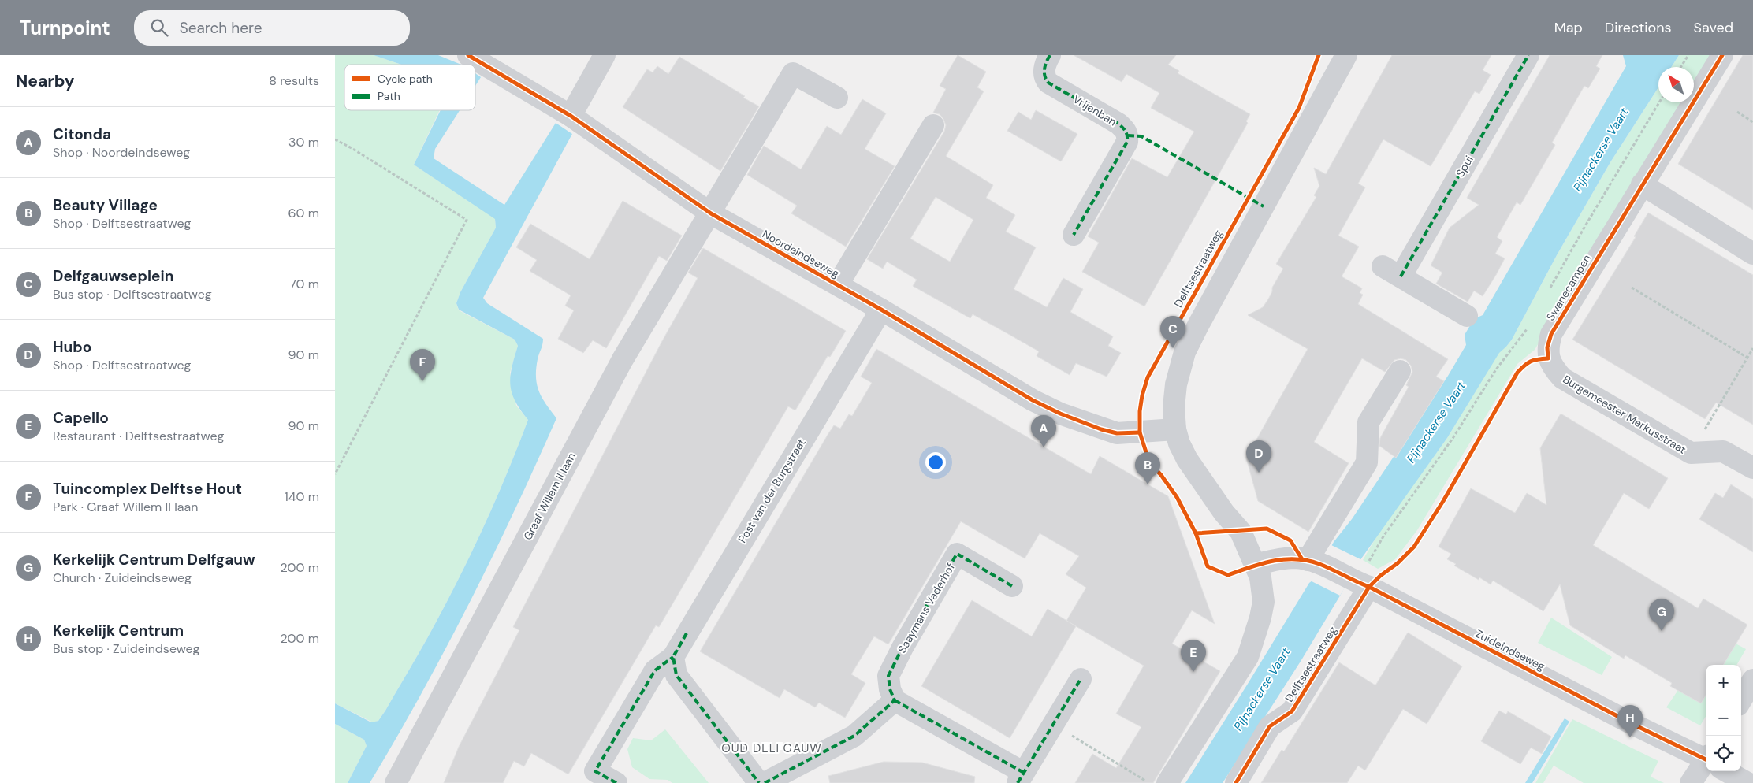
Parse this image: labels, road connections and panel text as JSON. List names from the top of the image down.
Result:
{
  "streets": {
    "street": [
      "Vrijenban",
      "Spui",
      "Noordeindseweg",
      "Delftsestraatweg",
      "Swanecampen",
      "Burgemeester Merkusstraat",
      "Post van der Burgstraat",
      "Graaf Willem II laan",
      "Saaymans Vaderhof",
      "Zuideindseweg"
    ]
  },
  "crossings": [
    ["Noordeindseweg", "Post van der Burgstraat"],
    ["Noordeindseweg", "Graaf Willem II laan"],
    ["Delftsestraatweg", "Zuideindseweg"],
    ["Swanecampen", "Burgemeester Merkusstraat"]
  ],
  "districts": ["OUD DELFGAUW"],
  "water": ["Pijnackerse Vaart"],
  "legend": ["Cycle path", "Path"],
  "north": "top left",
  "page": {
    "header": "Turnpoint",
    "search": "Search here",
    "nav": ["Map", "Directions", "Saved"],
    "heading": ["Nearby", "8 results"],
    "list": [
      {
        "mark": "A",
        "name": "Citonda",
        "note": "Shop · Noordeindseweg",
        "value": "30 m"
      },
      {
        "mark": "B",
        "name": "Beauty Village",
        "note": "Shop · Delftsestraatweg",
        "value": "60 m"
      },
      {
        "mark": "C",
        "name": "Delfgauwseplein",
        "note": "Bus stop · Delftsestraatweg",
        "value": "70 m"
      },
      {
        "mark": "D",
        "name": "Hubo",
        "note": "Shop · Delftsestraatweg",
        "value": "90 m"
      },
      {
        "mark": "E",
        "name": "Capello",
        "note": "Restaurant · Delftsestraatweg",
        "value": "90 m"
      },
      {
        "mark": "F",
        "name": "Tuincomplex Delftse Hout",
        "note": "Park · Graaf Willem II laan",
        "value": "140 m"
      },
      {
        "mark": "G",
        "name": "Kerkelijk Centrum Delfgauw",
        "note": "Church · Zuideindseweg",
        "value": "200 m"
      },
      {
        "mark": "H",
        "name": "Kerkelijk Centrum",
        "note": "Bus stop · Zuideindseweg",
        "value": "200 m"
      }
    ],
    "pins": [
      "C",
      "F",
      "A",
      "D",
      "B",
      "G",
      "E",
      "H"
    ],
    "map_buttons": ["+", "−"]
  }
}
